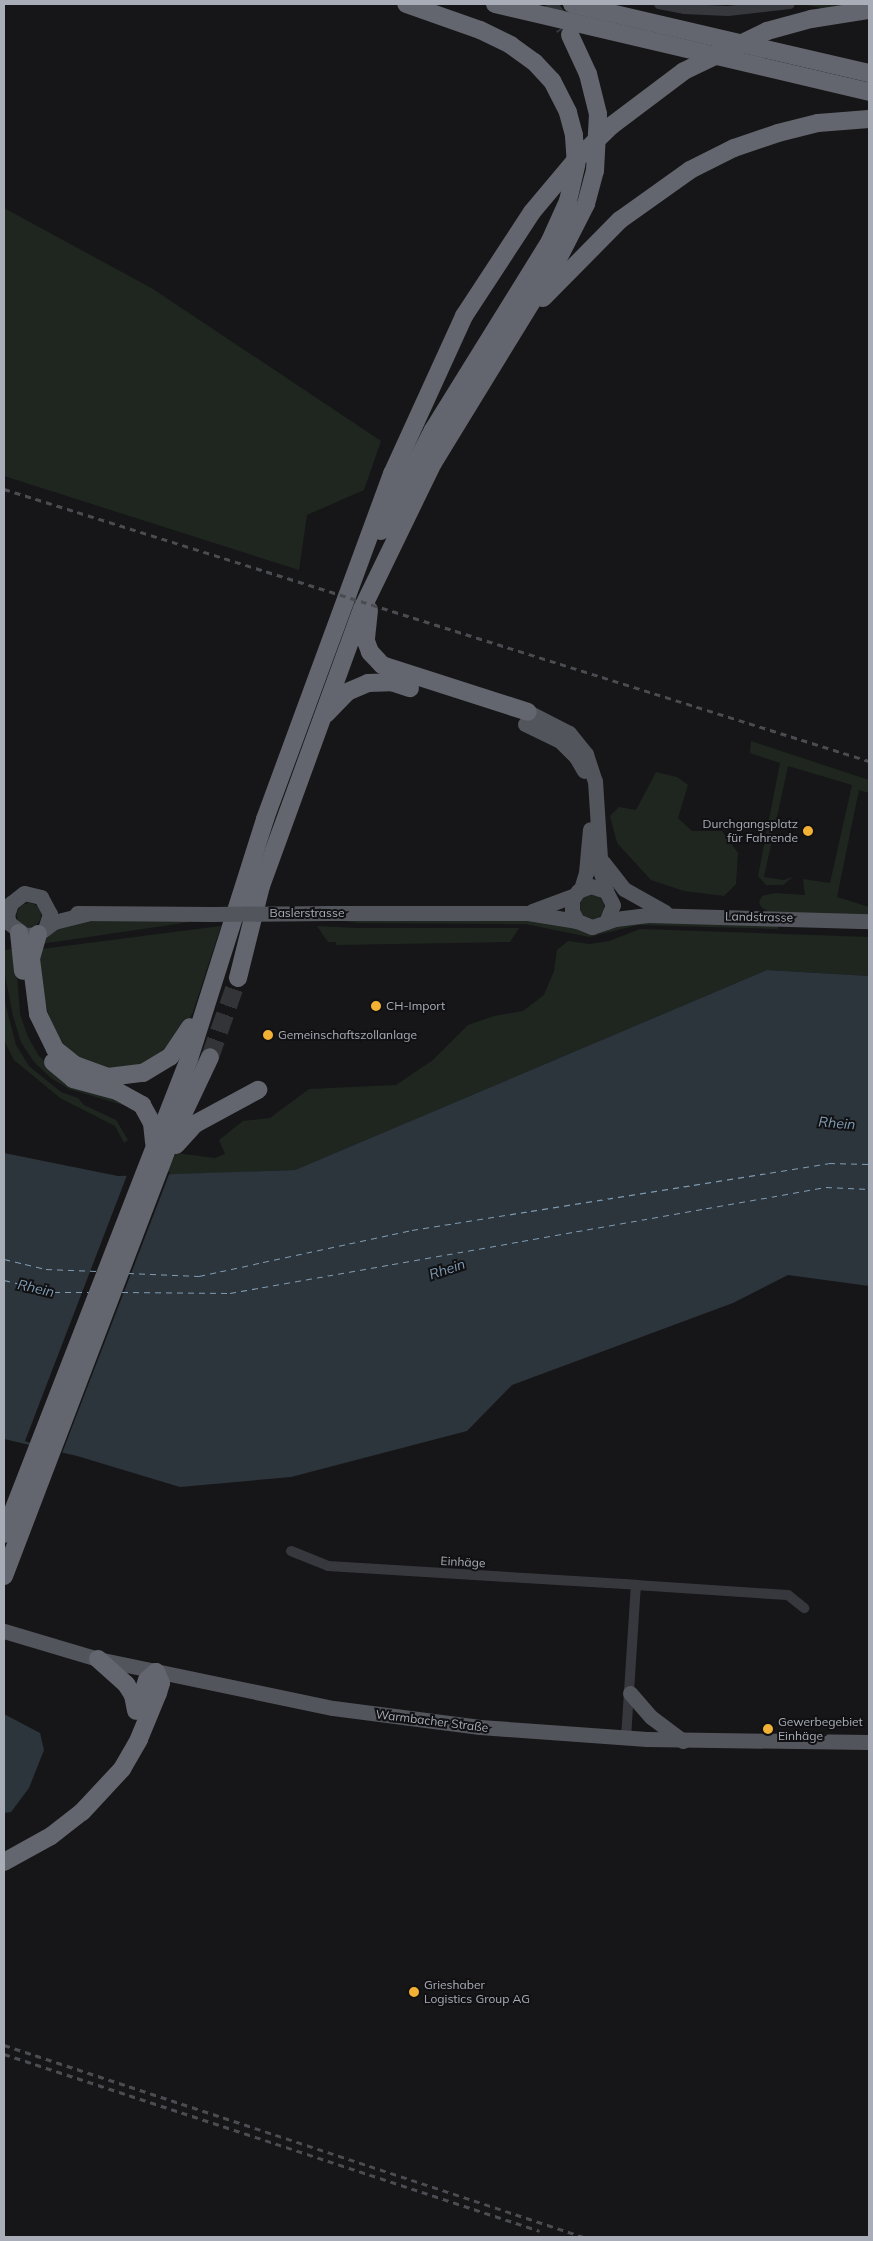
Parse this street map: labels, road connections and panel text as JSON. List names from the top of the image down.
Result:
{
  "streets": {
    "main road": ["Baslerstrasse", "Landstrasse", "Warmbacher Straße"],
    "street": ["Einhäge"]
  },
  "crossings": [
    ["Baslerstrasse", "Landstrasse"]
  ],
  "water": ["Rhein"],
  "places": [
    "Durchgangsplatz für Fahrende",
    "CH-Import",
    "Gemeinschaftszollanlage",
    "Gewerbegebiet Einhäge",
    "Grieshaber Logistics Group AG"
  ]
}
